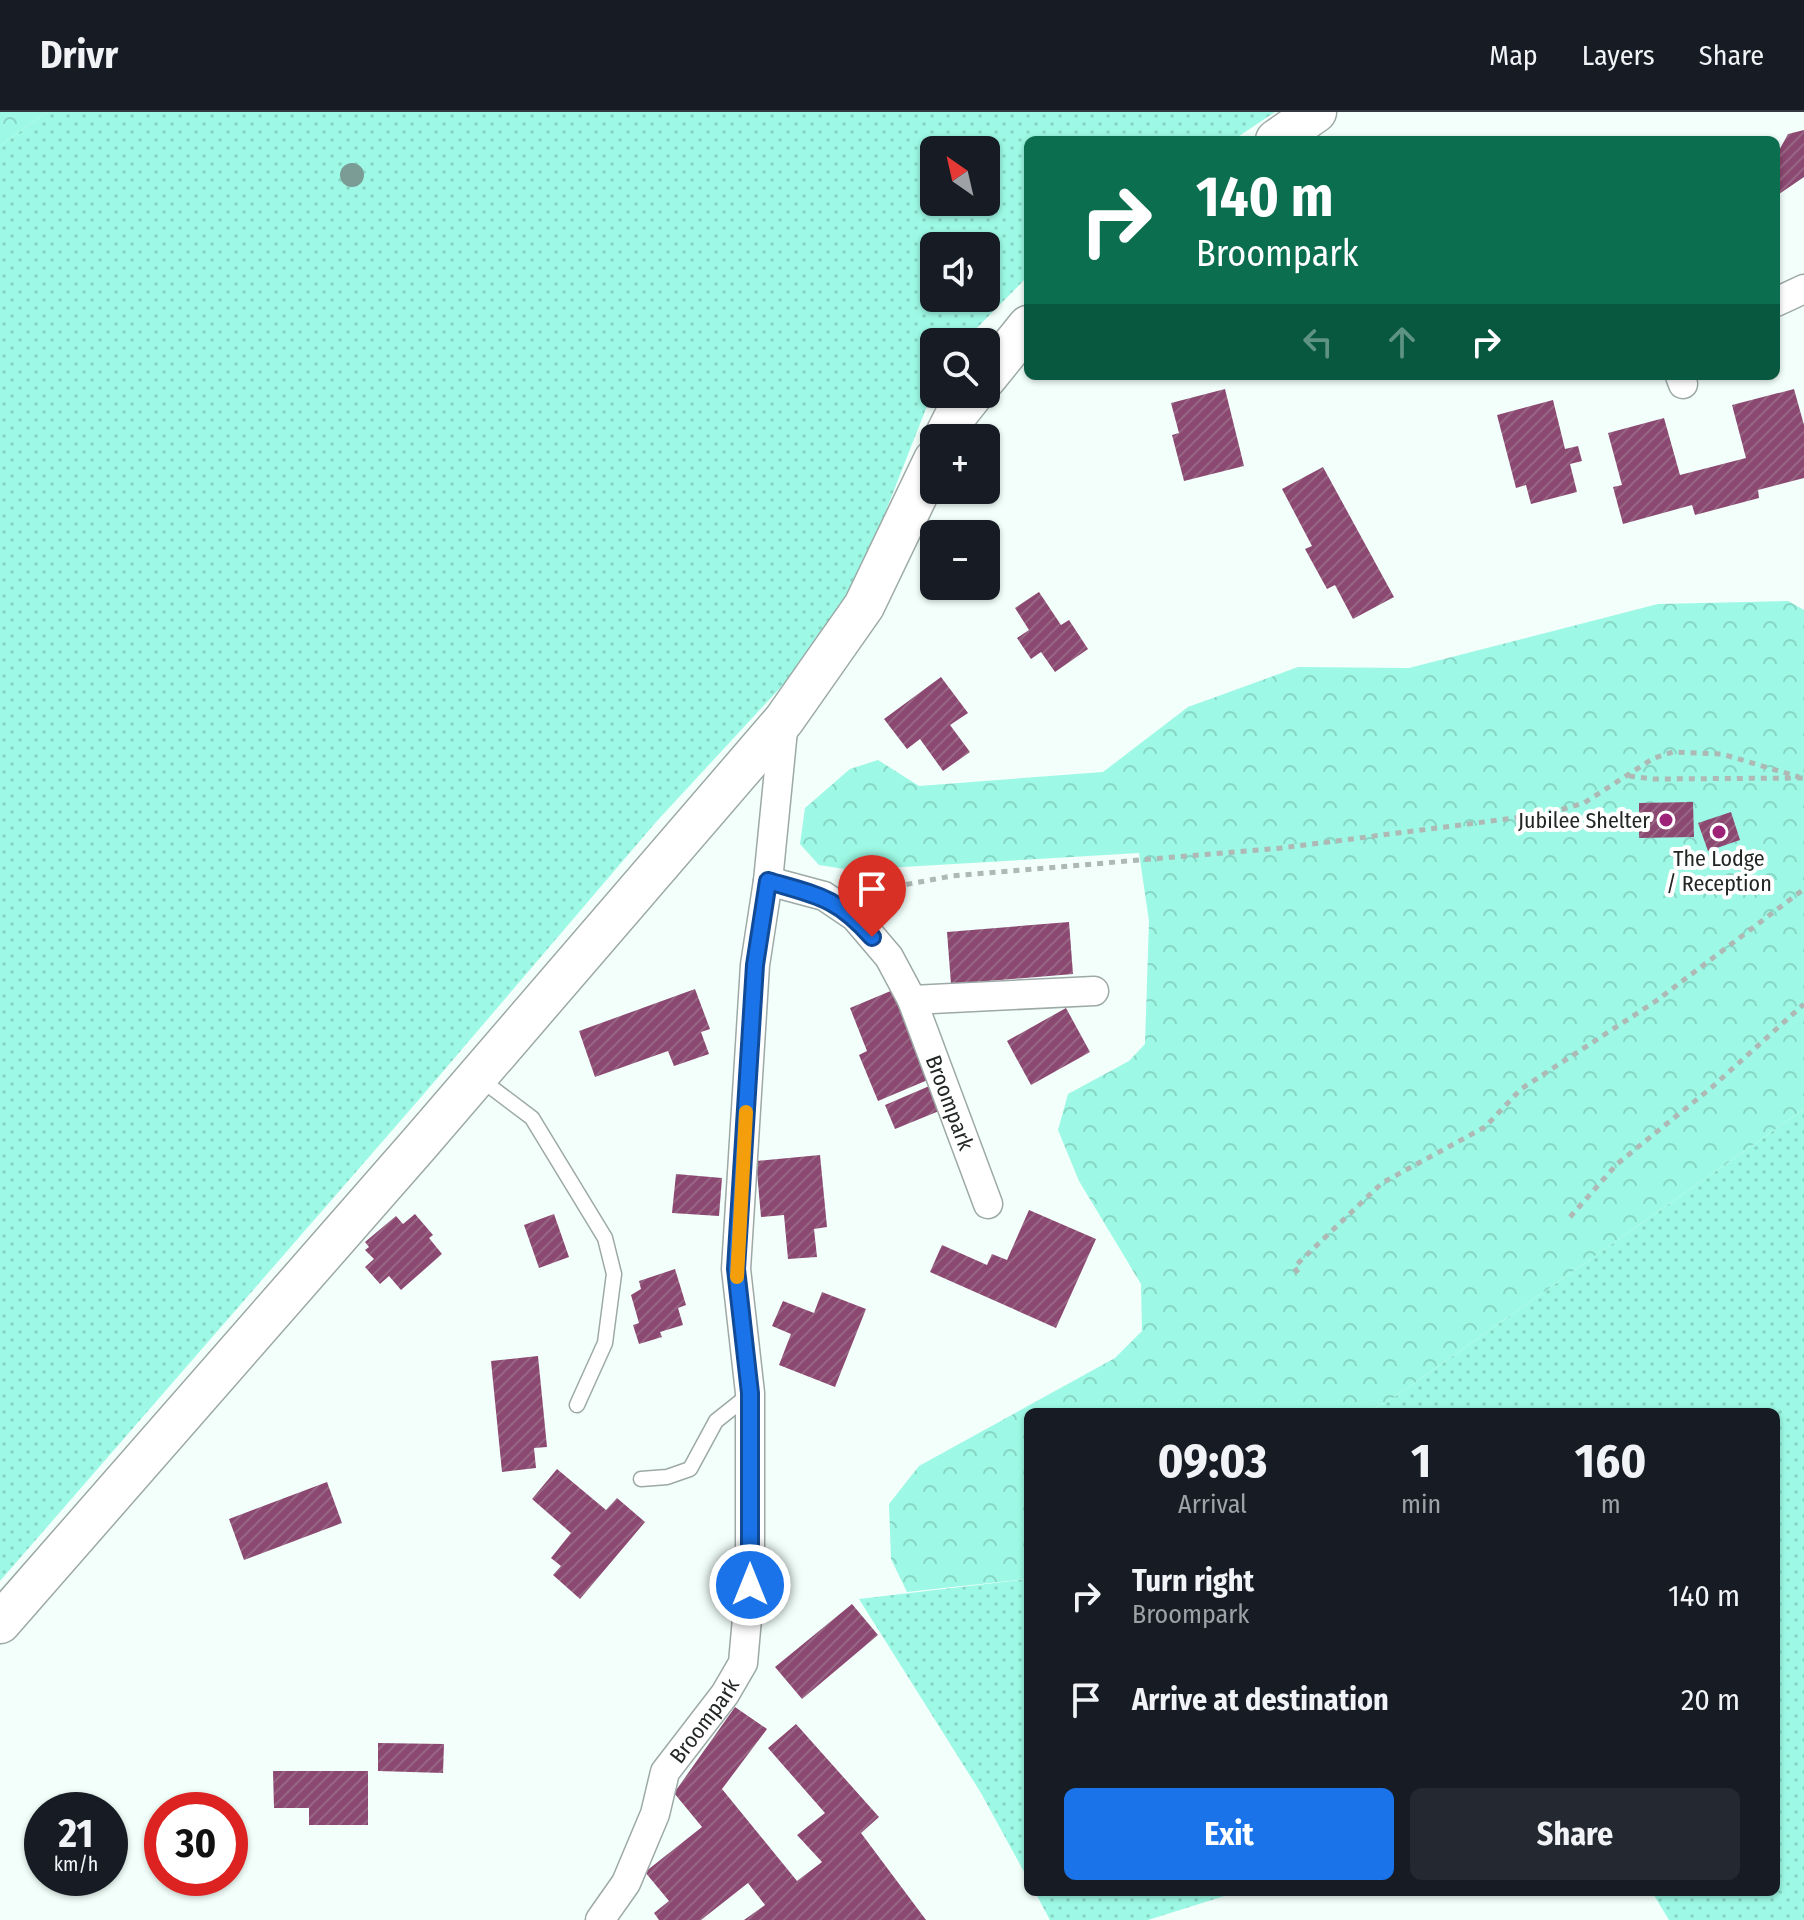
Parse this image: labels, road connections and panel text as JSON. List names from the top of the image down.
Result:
{
  "streets": {
    "street": ["Broompark"]
  },
  "places": ["Jubilee Shelter", "The Lodge / Reception"],
  "north": "top left",
  "page": {
    "header": "Drivr",
    "nav": ["Map", "Layers", "Share"],
    "map_buttons": ["+", "−"],
    "turn": ["140 m", "Broompark"],
    "eta": [
      "09:03",
      "Arrival",
      "1",
      "min",
      "160",
      "m"
    ],
    "list": [
      {
        "name": "Turn right",
        "note": "Broompark",
        "value": "140 m"
      },
      {
        "name": "Arrive at destination",
        "value": "20 m"
      }
    ],
    "buttons": ["Exit", "Share"],
    "speed": "21 km/h",
    "limit": "30"
  }
}
